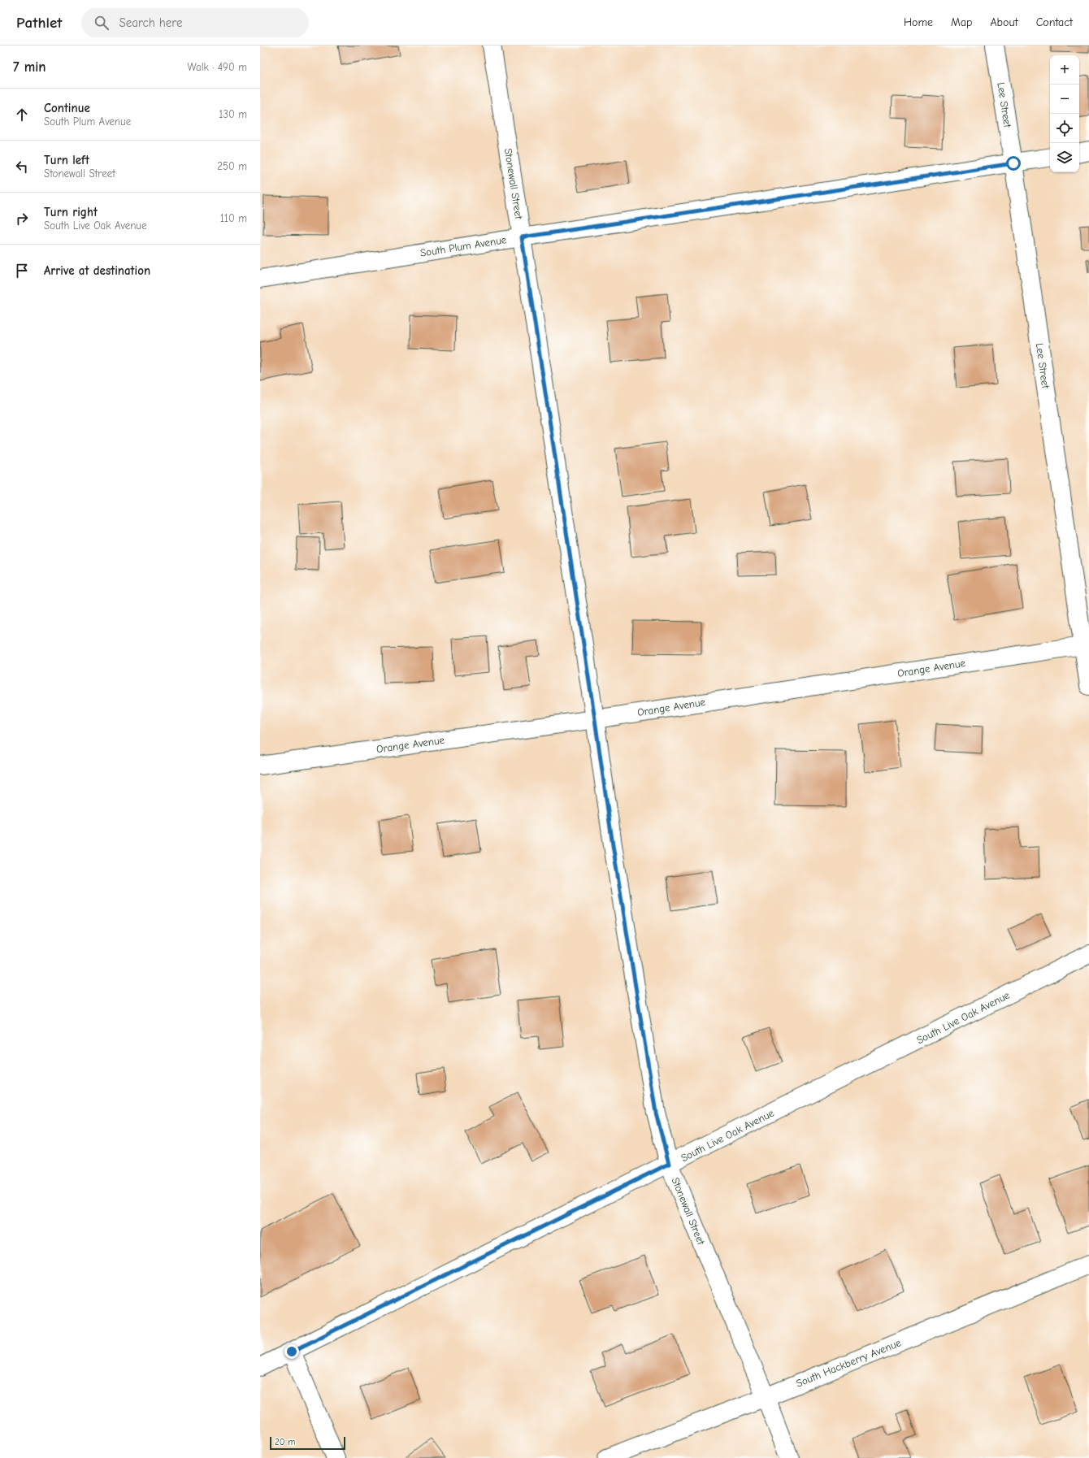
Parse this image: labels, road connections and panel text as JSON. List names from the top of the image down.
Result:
{
  "streets": {
    "street": [
      "Lee Street",
      "Stonewall Street",
      "South Plum Avenue",
      "Orange Avenue",
      "South Live Oak Avenue",
      "South Hackberry Avenue"
    ]
  },
  "crossings": [
    ["Lee Street", "South Plum Avenue"],
    ["Lee Street", "Orange Avenue"],
    ["Stonewall Street", "South Plum Avenue"],
    ["Stonewall Street", "Orange Avenue"],
    ["Stonewall Street", "South Live Oak Avenue"],
    ["Stonewall Street", "South Hackberry Avenue"]
  ],
  "scale_bar": "20 m",
  "page": {
    "header": "Pathlet",
    "search": "Search here",
    "nav": [
      "Home",
      "Map",
      "About",
      "Contact"
    ],
    "heading": ["7 min", "Walk · 490 m"],
    "map_buttons": ["+", "−"],
    "list": [
      ["Continue", "South Plum Avenue", "130 m"],
      ["Turn left", "Stonewall Street", "250 m"],
      ["Turn right", "South Live Oak Avenue", "110 m"],
      "Arrive at destination"
    ],
    "scale": "20 m"
  }
}
